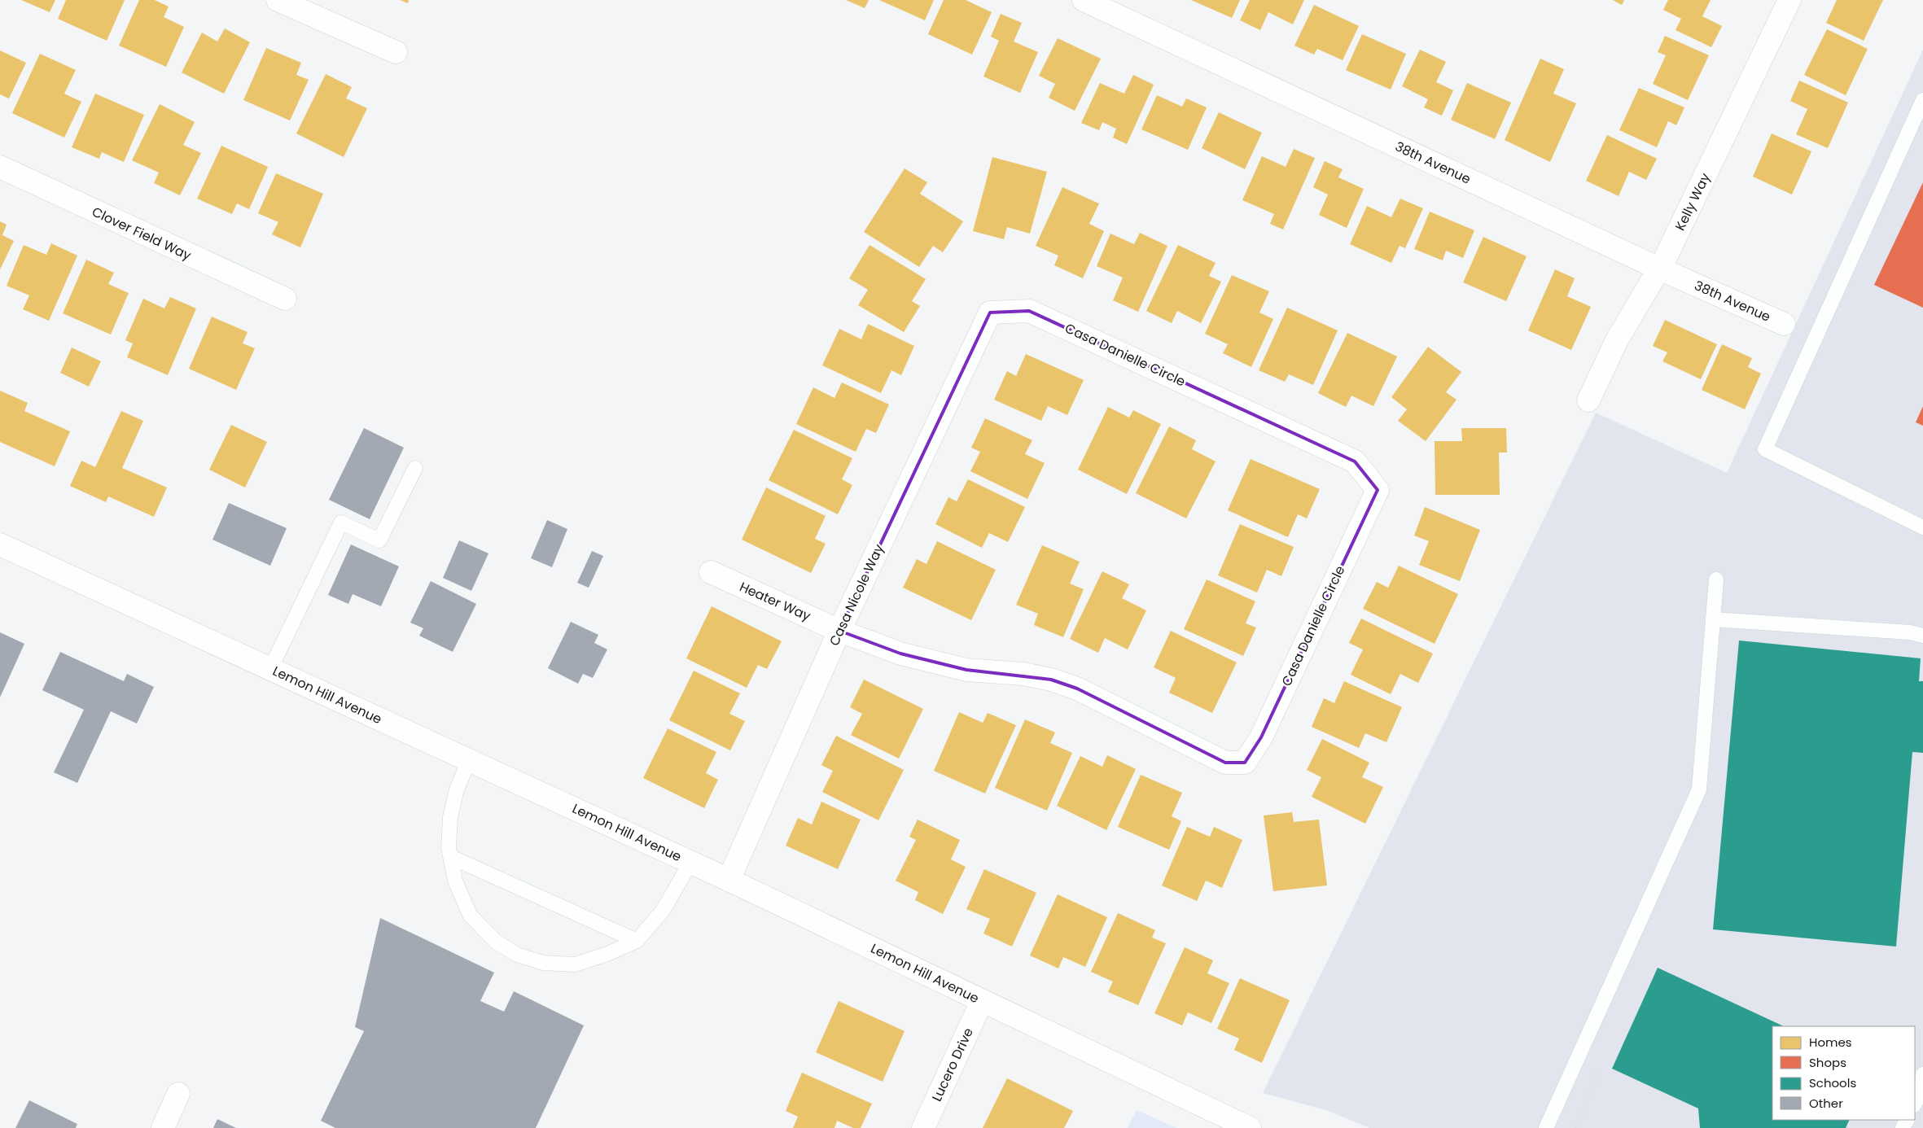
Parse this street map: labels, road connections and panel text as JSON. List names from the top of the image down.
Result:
{
  "streets": {
    "street": [
      "38th Avenue",
      "Kelly Way",
      "Clover Field Way",
      "Casa Danielle Circle",
      "Casa Nicole Way",
      "Heater Way",
      "Lemon Hill Avenue",
      "Lucero Drive"
    ]
  },
  "crossings": [
    ["38th Avenue", "Kelly Way"],
    ["Casa Danielle Circle", "Casa Nicole Way"],
    ["Casa Danielle Circle", "Heater Way"],
    ["Casa Nicole Way", "Heater Way"],
    ["Casa Nicole Way", "Lemon Hill Avenue"],
    ["Lemon Hill Avenue", "Lucero Drive"]
  ],
  "legend": [
    "Homes",
    "Shops",
    "Schools",
    "Other"
  ]
}
